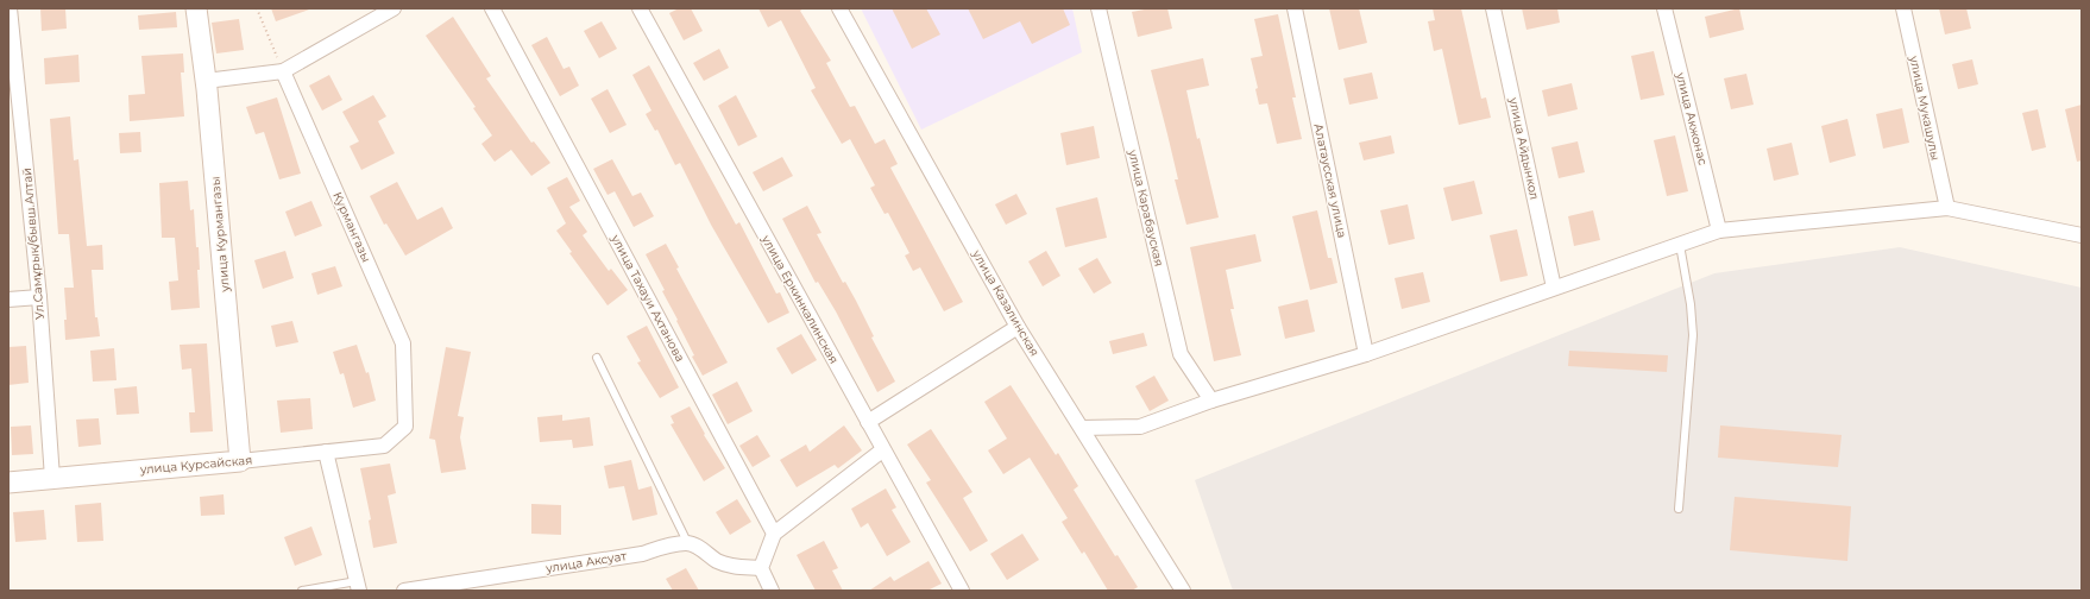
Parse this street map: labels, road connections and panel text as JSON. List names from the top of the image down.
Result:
{
  "streets": {
    "street": [
      "улица Мукашулы",
      "улица Акжонас",
      "улица Айдынкол",
      "Алатаусская улица",
      "улица Карабауская",
      "Курмангазы",
      "улица Курмангазы",
      "Ул.Самұрық/бывш.Алтай",
      "улица Тахауи Ахтанова",
      "улица Еркинкалинская",
      "улица Казалинская",
      "улица Курсайская",
      "улица Аксуат"
    ]
  },
  "crossings": [
    ["Курмангазы", "улица Курсайская"],
    ["улица Курмангазы", "улица Курсайская"],
    ["Ул.Самұрық/бывш.Алтай", "улица Курсайская"]
  ]
}
